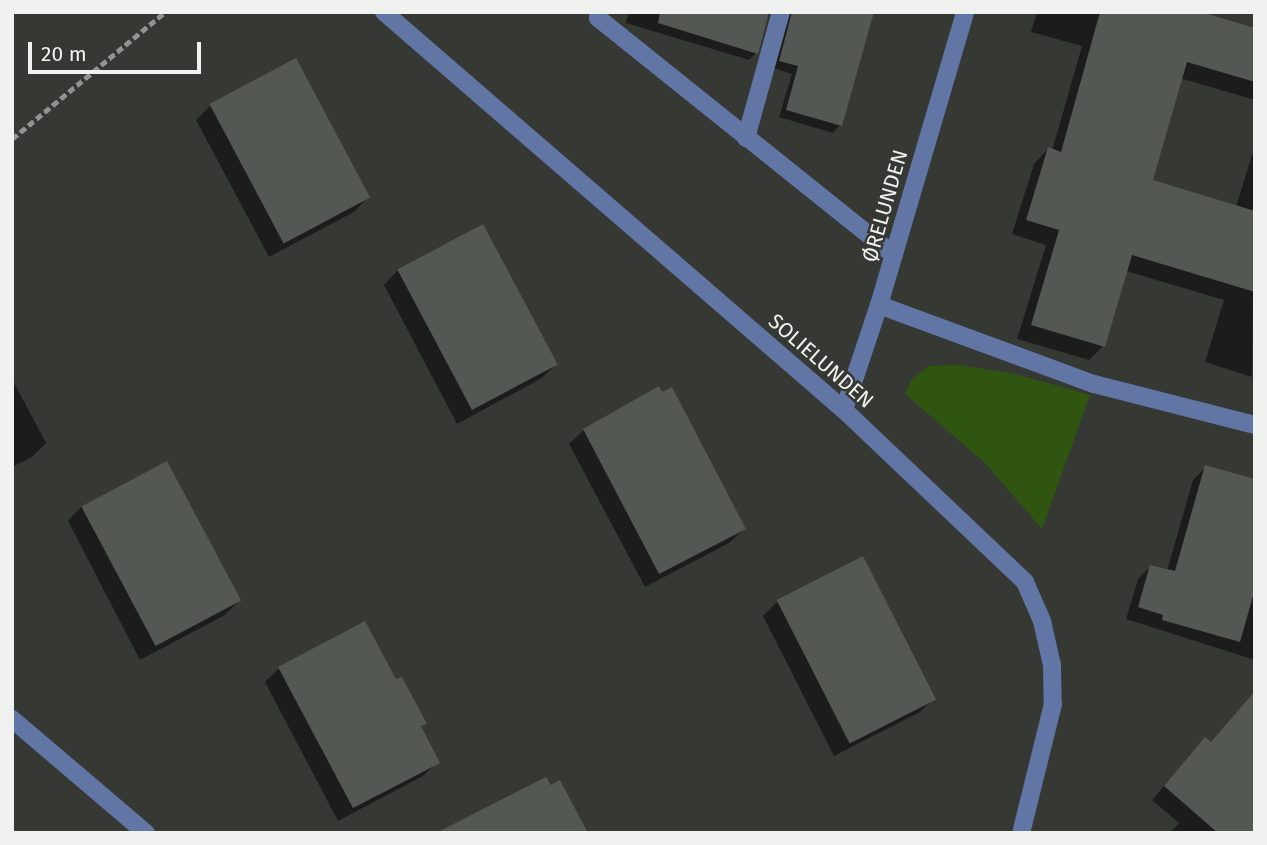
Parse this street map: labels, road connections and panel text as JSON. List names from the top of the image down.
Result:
{
  "streets": {
    "street": ["ØRELUNDEN", "SOLIELUNDEN"]
  },
  "crossings": [
    ["ØRELUNDEN", "SOLIELUNDEN"]
  ],
  "scale_bar": "20 m"
}
